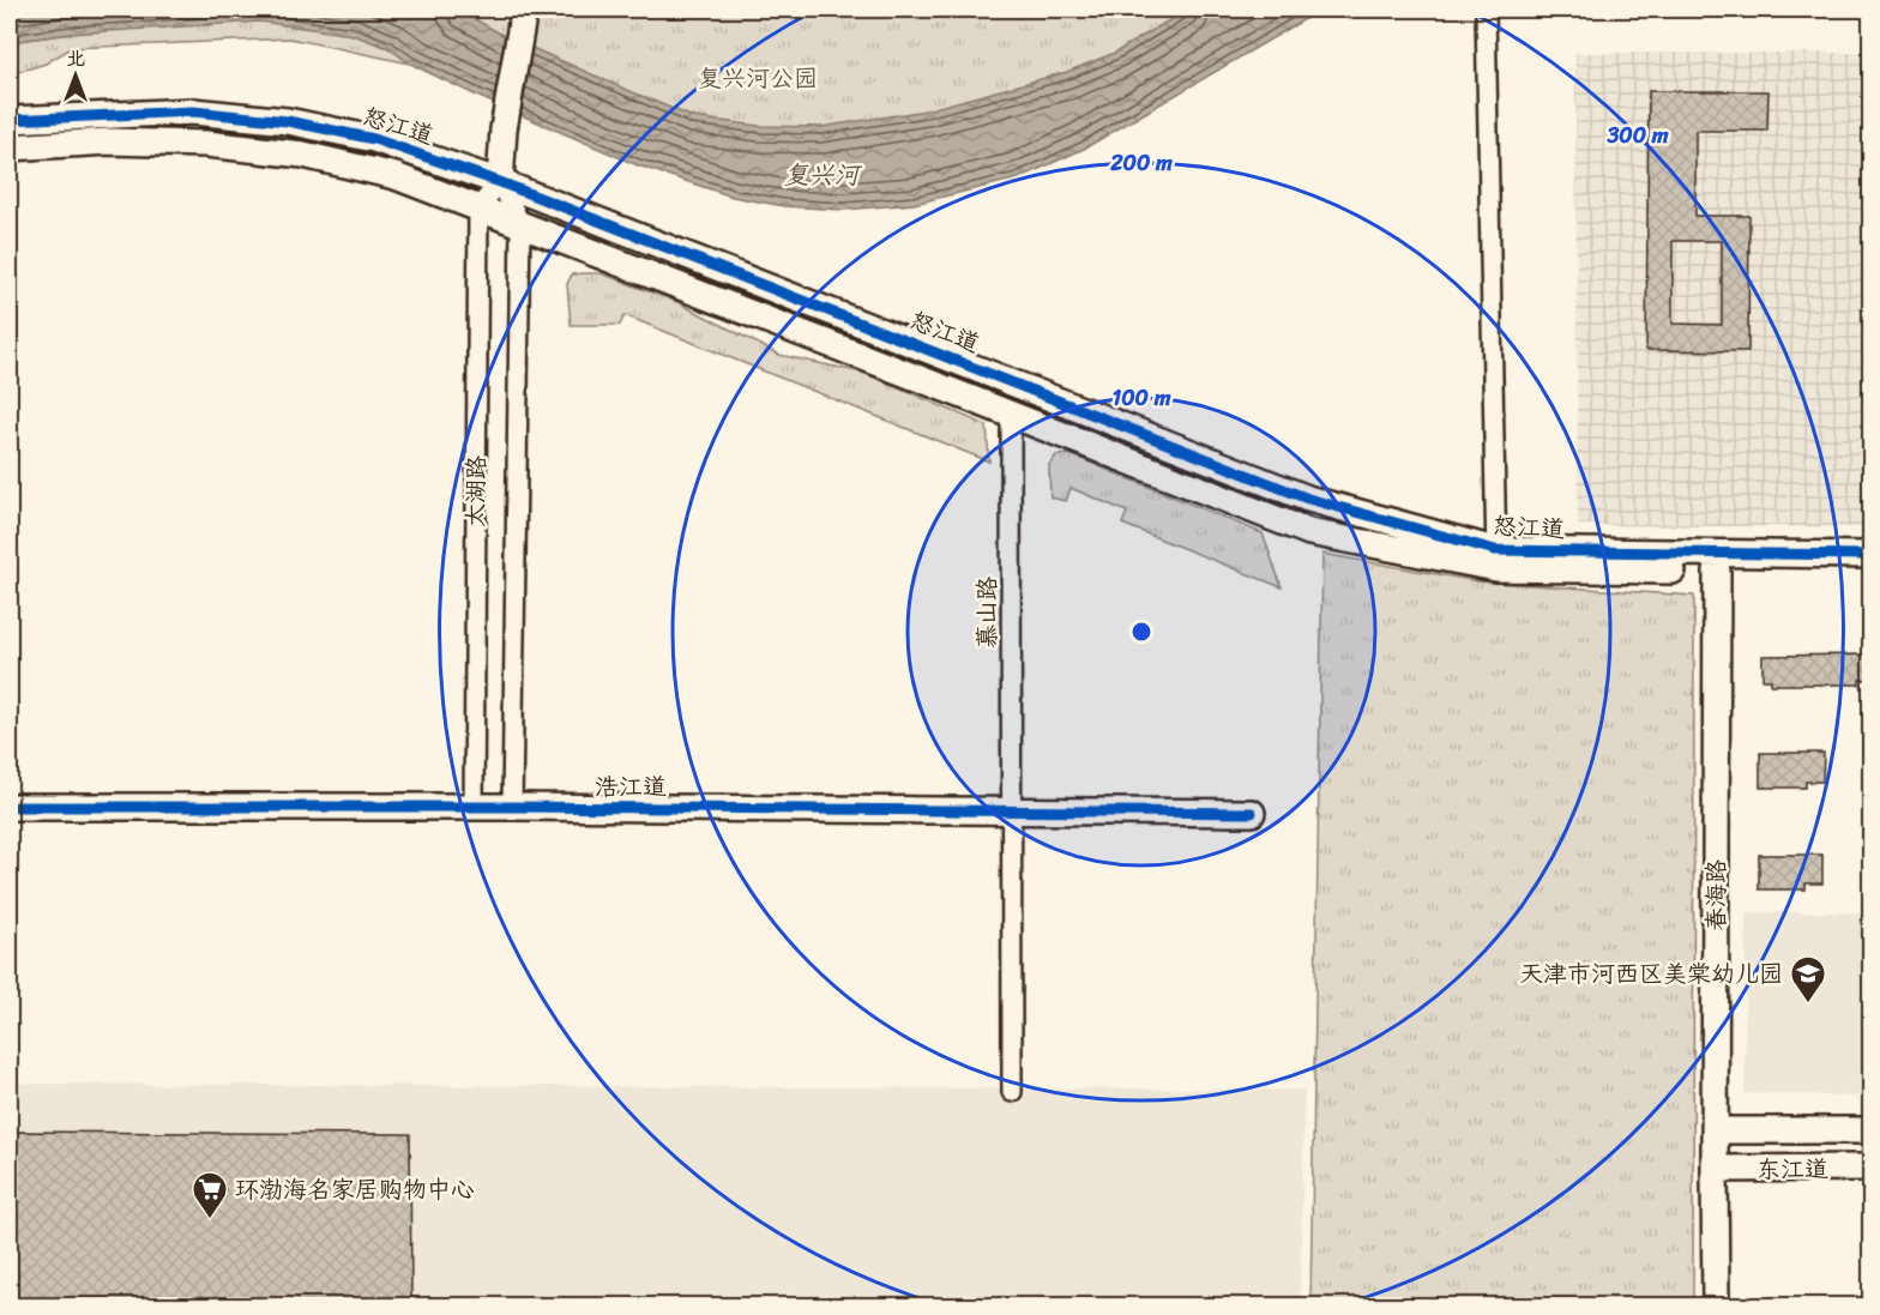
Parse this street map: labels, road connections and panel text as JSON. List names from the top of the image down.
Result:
{
  "streets": {
    "street": [
      "怒江道",
      "太湖路",
      "慕山路",
      "浩江道",
      "春海路",
      "东江道"
    ]
  },
  "crossings": [
    ["怒江道", "太湖路"],
    ["怒江道", "慕山路"],
    ["怒江道", "春海路"],
    ["太湖路", "浩江道"],
    ["慕山路", "浩江道"],
    ["春海路", "东江道"]
  ],
  "water": ["复兴河"],
  "parks": ["复兴河公园"],
  "places": {
    "school or university": ["天津市河西区美棠幼儿园"],
    "supermarket": ["环渤海名家居购物中心"]
  },
  "north": "top",
  "rings": ["300 m", "200 m", "100 m"]
}
